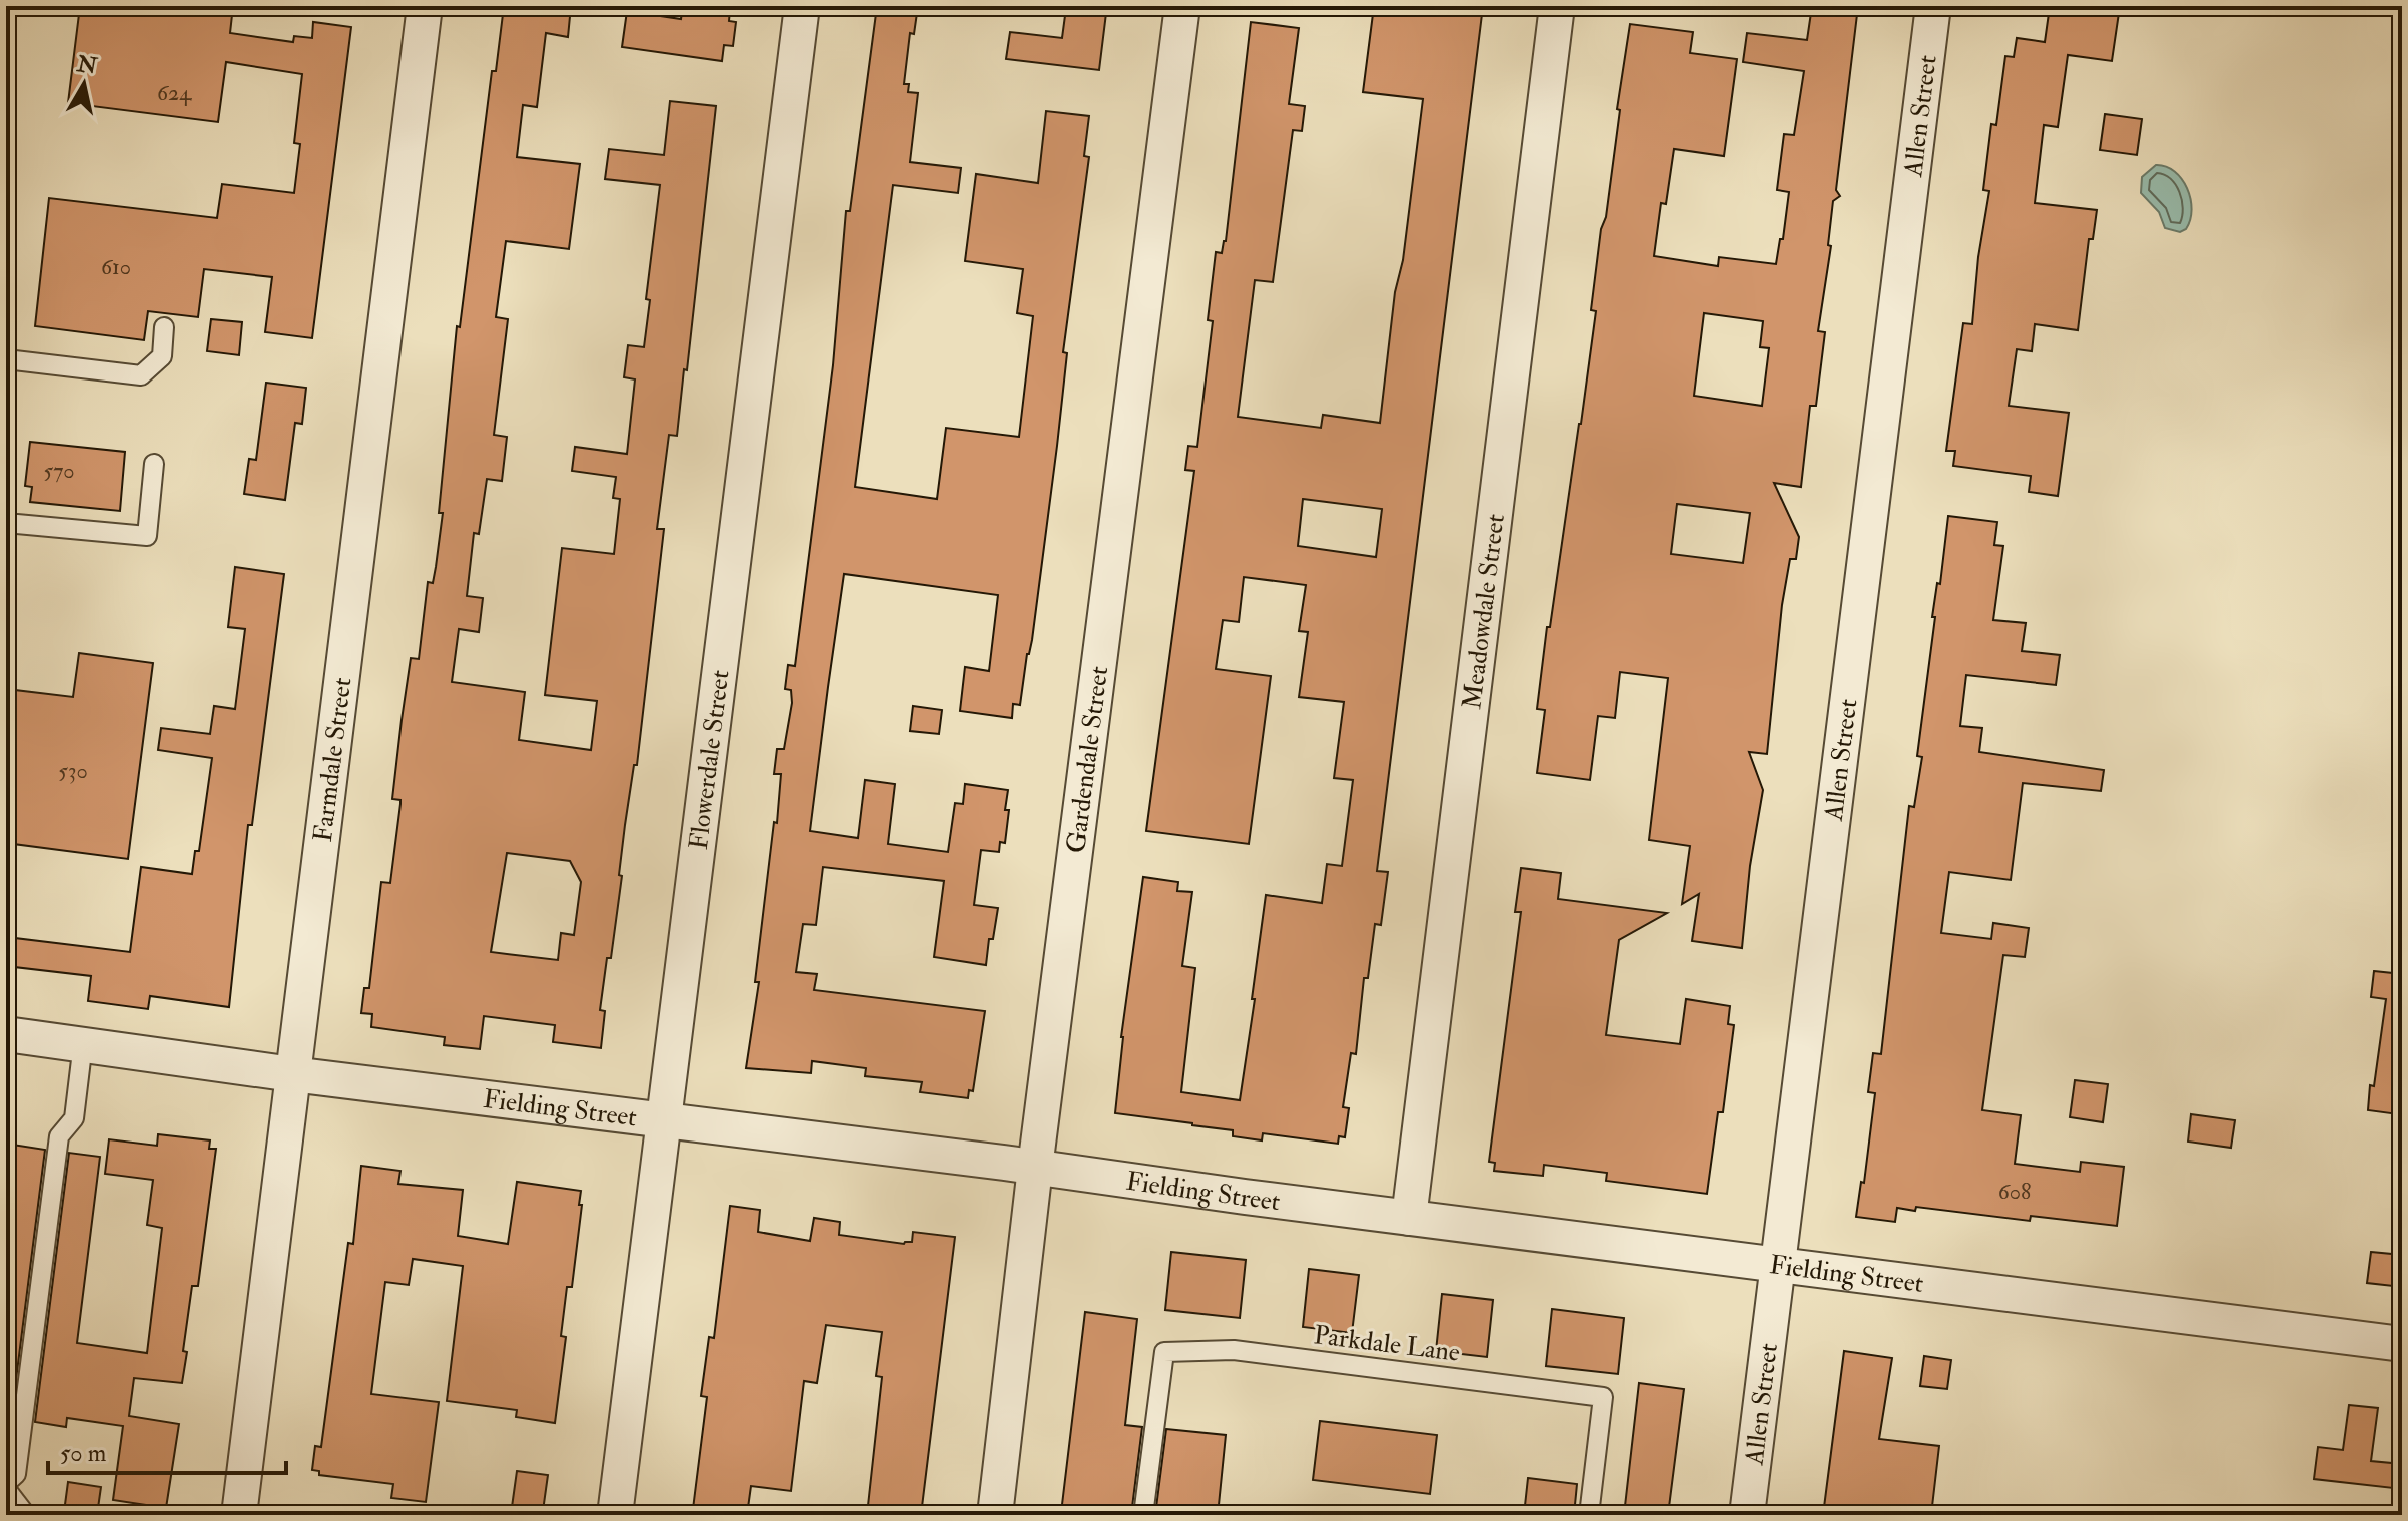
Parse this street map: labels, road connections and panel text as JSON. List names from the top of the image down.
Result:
{
  "streets": {
    "street": [
      "Allen Street",
      "Meadowdale Street",
      "Farmdale Street",
      "Gardendale Street",
      "Flowerdale Street",
      "Fielding Street"
    ],
    "lane": ["Parkdale Lane"]
  },
  "crossings": [
    ["Allen Street", "Fielding Street"],
    ["Meadowdale Street", "Fielding Street"],
    ["Farmdale Street", "Fielding Street"],
    ["Gardendale Street", "Fielding Street"],
    ["Flowerdale Street", "Fielding Street"]
  ],
  "house_numbers": [
    "624",
    "610",
    "570",
    "530",
    "608"
  ],
  "scale_bar": "50 m",
  "north": "top"
}
